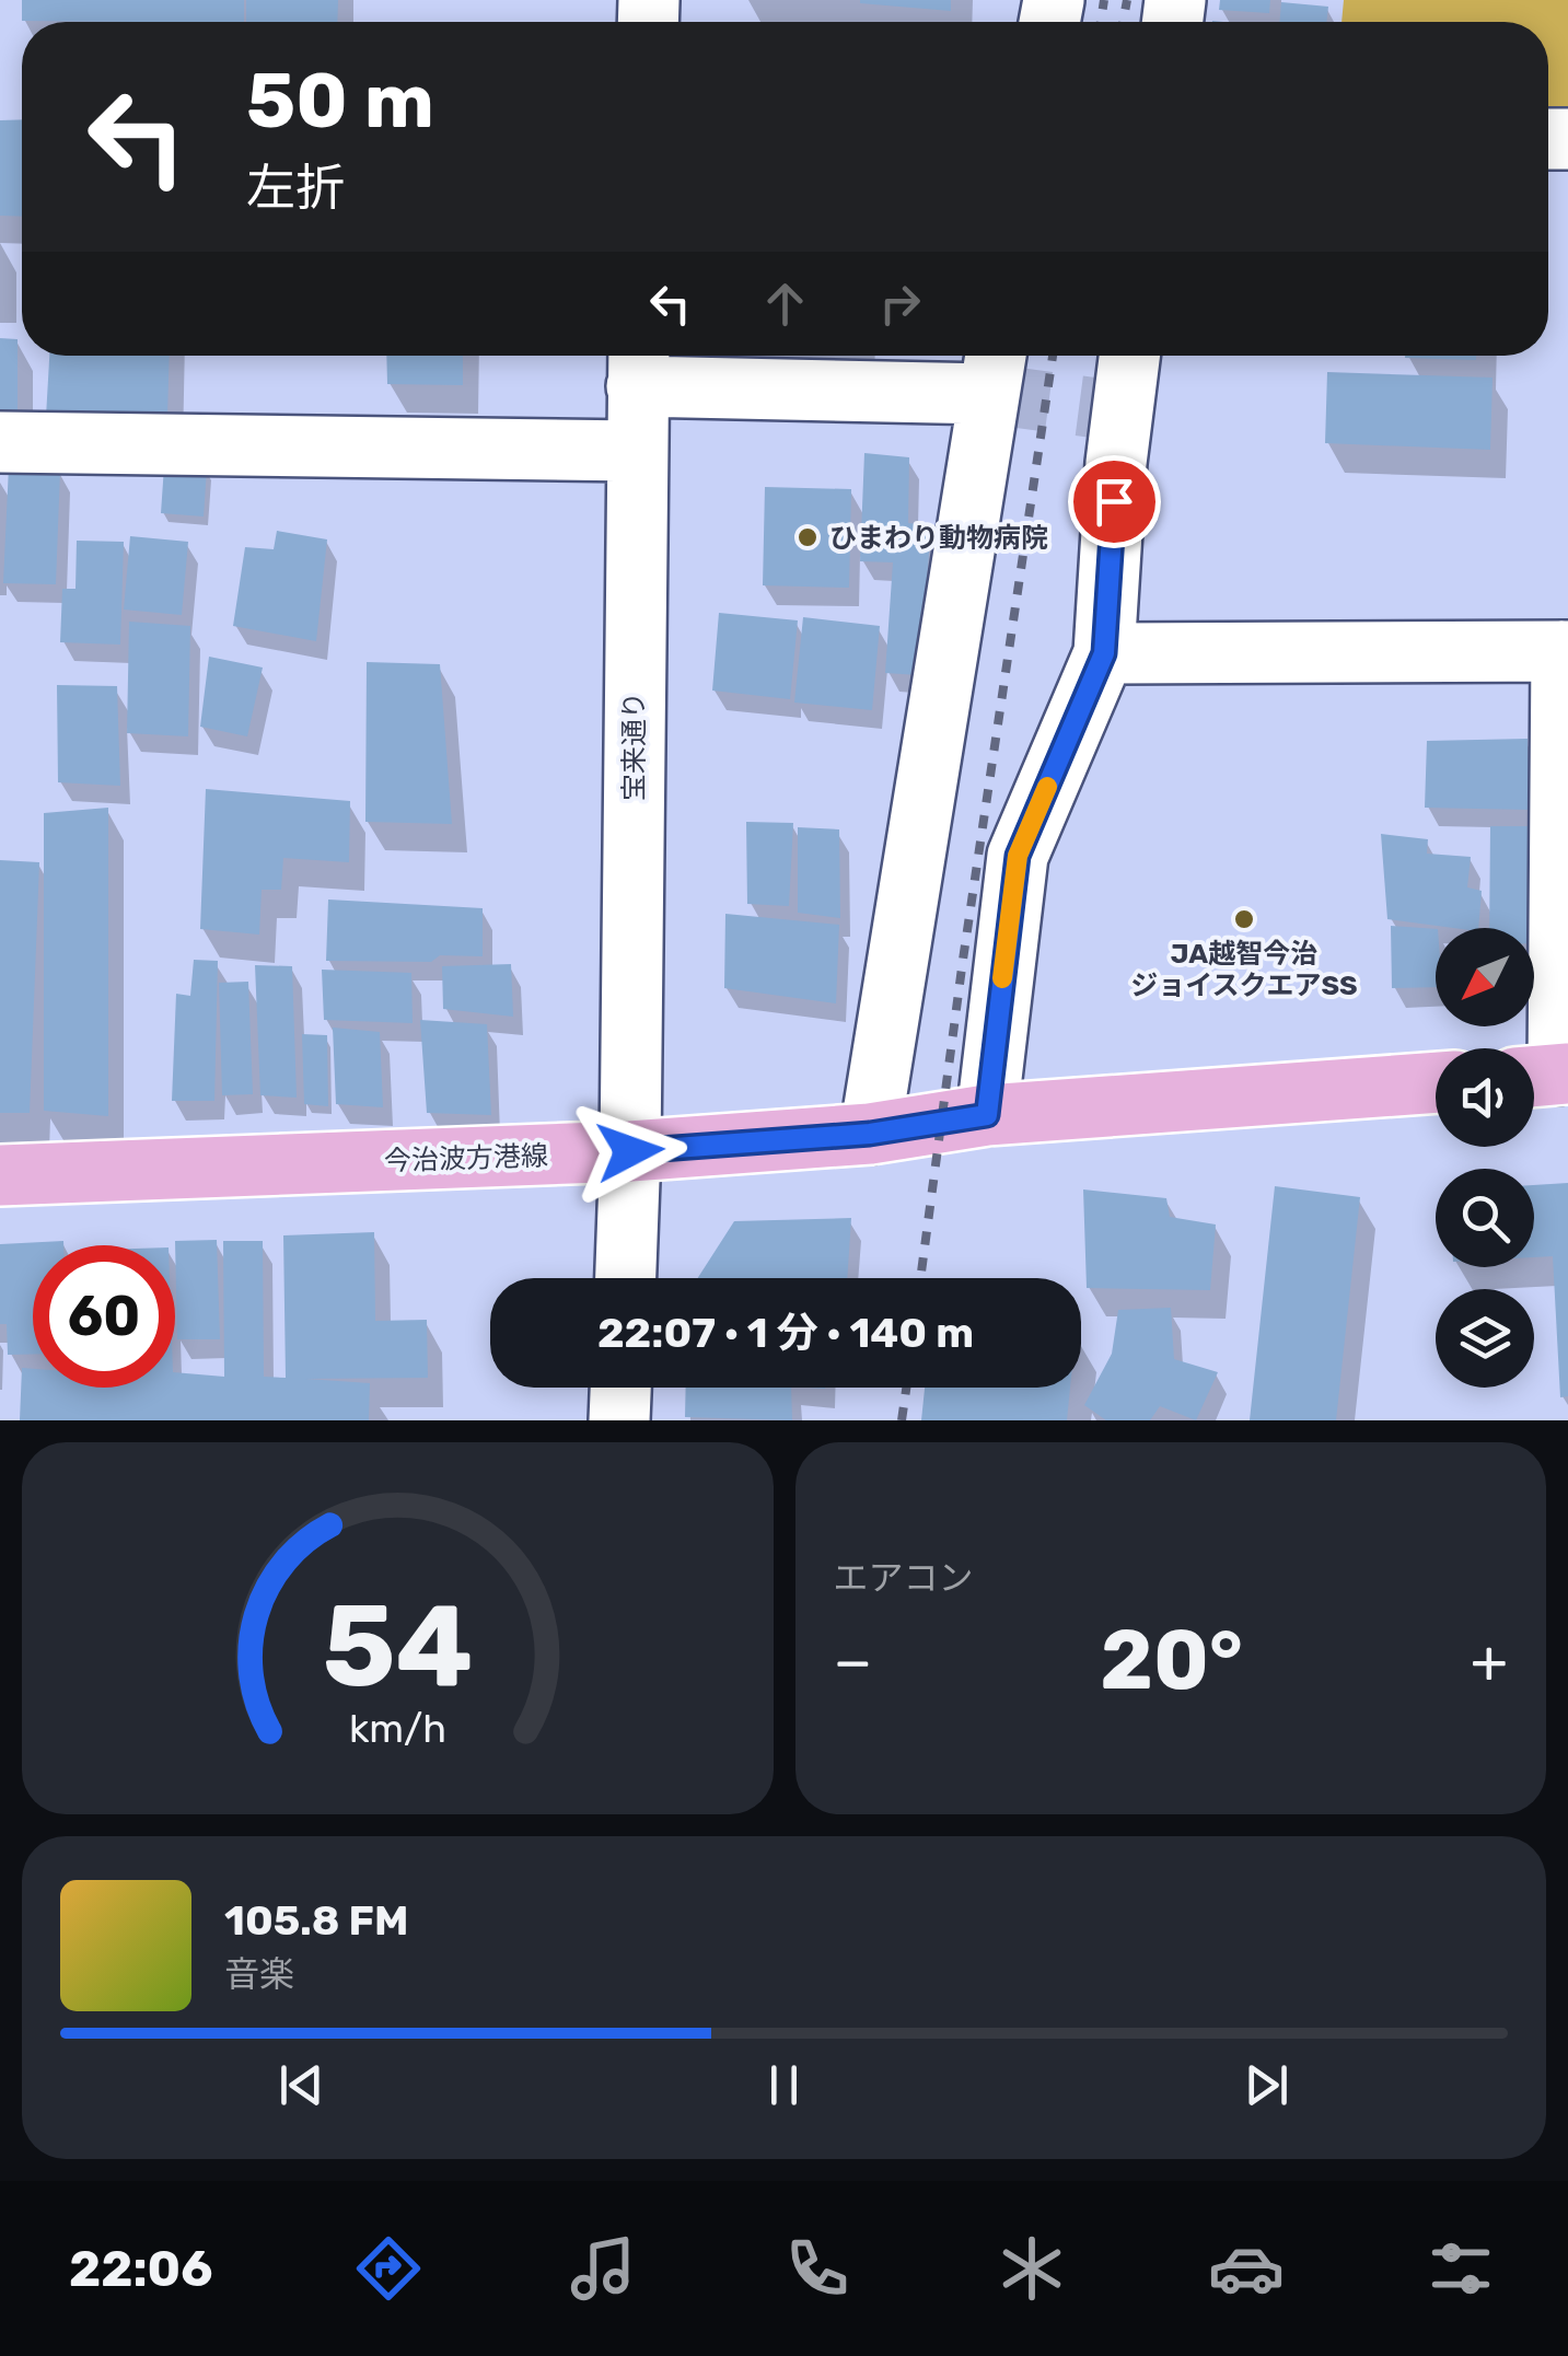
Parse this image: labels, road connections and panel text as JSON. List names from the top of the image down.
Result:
{
  "streets": {
    "main road": ["今治波方港線"],
    "street": ["宝来通り"]
  },
  "crossings": [
    ["宝来通り", "今治波方港線"]
  ],
  "places": ["ひまわり動物病院", "JA越智今治 ジョイスクエアSS"],
  "north": "bottom left",
  "page": {
    "turn": ["50 m", "左折"],
    "limit": "60",
    "trip": "22:07 · 1 分 · 140 m",
    "tile": "エアコン",
    "heat": ["−", "20°", "+"],
    "song": ["105.8 FM", "音楽"],
    "tabs": "22:06",
    "gauge": ["54", "km/h"]
  }
}
